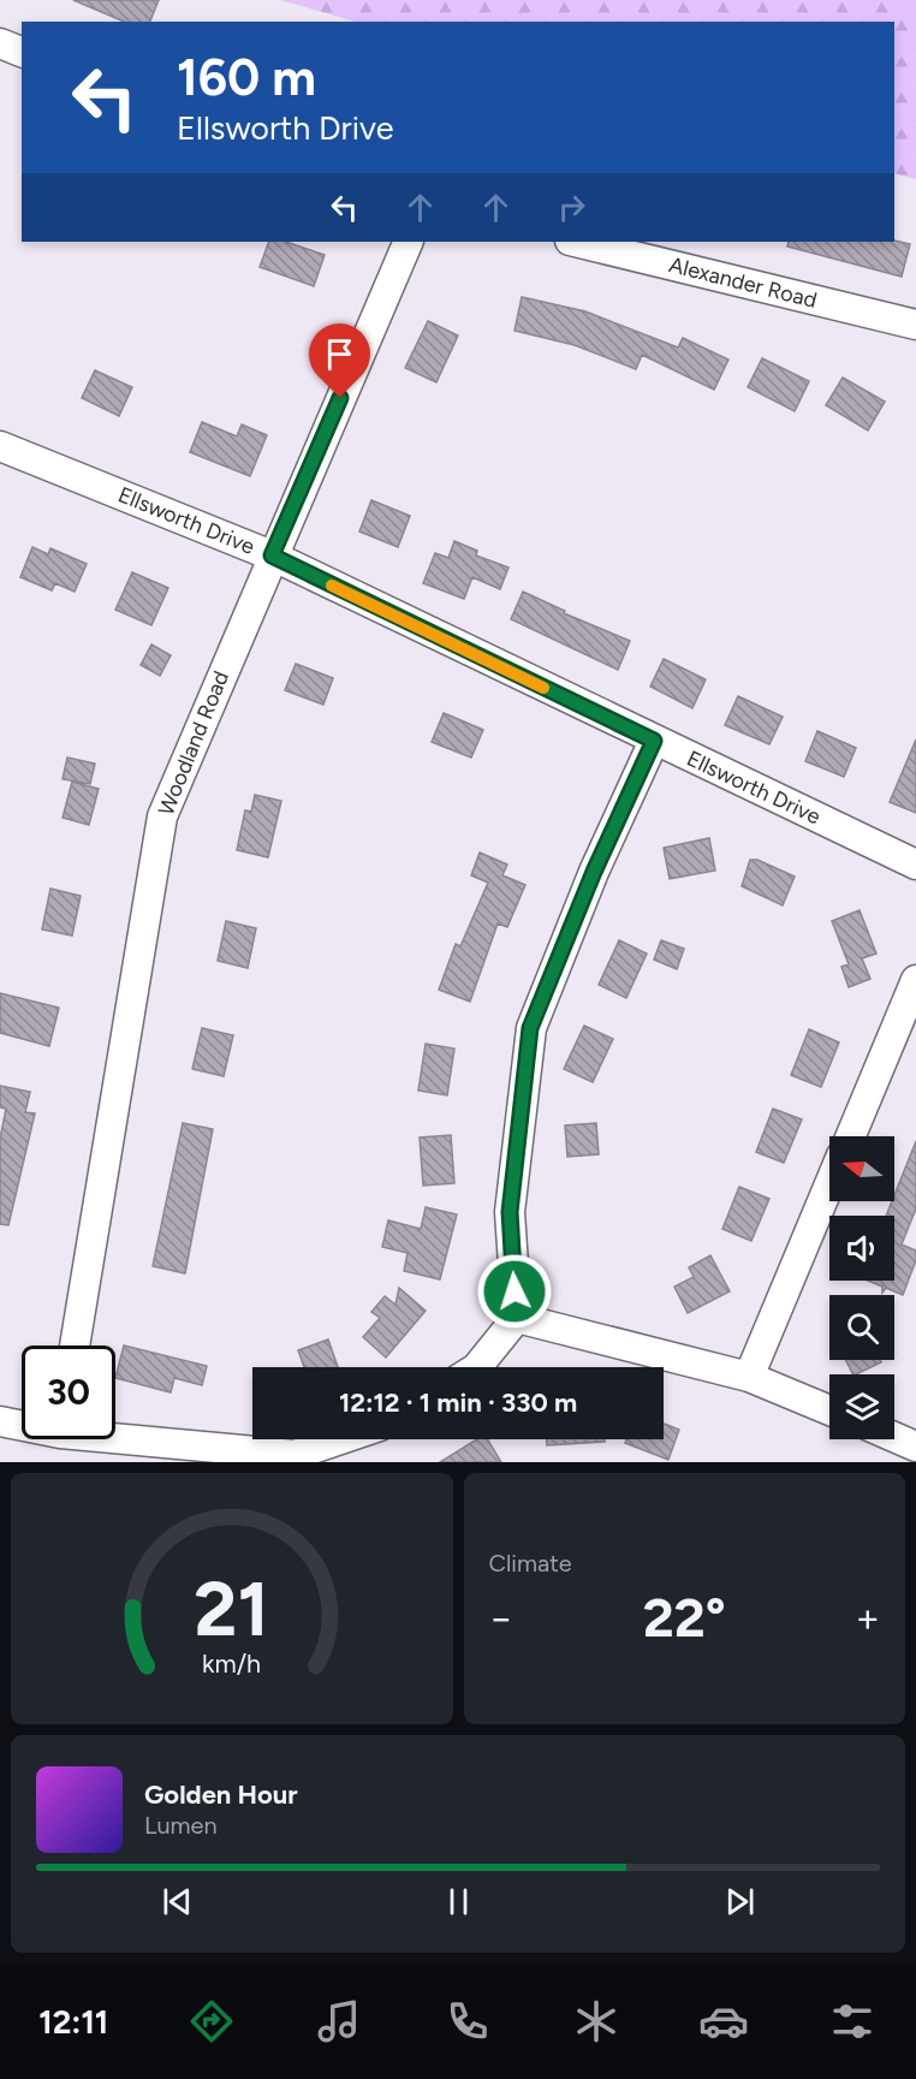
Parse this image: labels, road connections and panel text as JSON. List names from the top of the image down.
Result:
{
  "streets": {
    "street": ["Alexander Road", "Ellsworth Drive", "Woodland Road"]
  },
  "crossings": [
    ["Ellsworth Drive", "Woodland Road"]
  ],
  "north": "left",
  "page": {
    "turn": ["160 m", "Ellsworth Drive"],
    "limit": "30",
    "trip": "12:12 · 1 min · 330 m",
    "tile": "Climate",
    "heat": ["−", "22°", "+"],
    "song": ["Golden Hour", "Lumen"],
    "tabs": "12:11",
    "gauge": ["21", "km/h"]
  }
}
